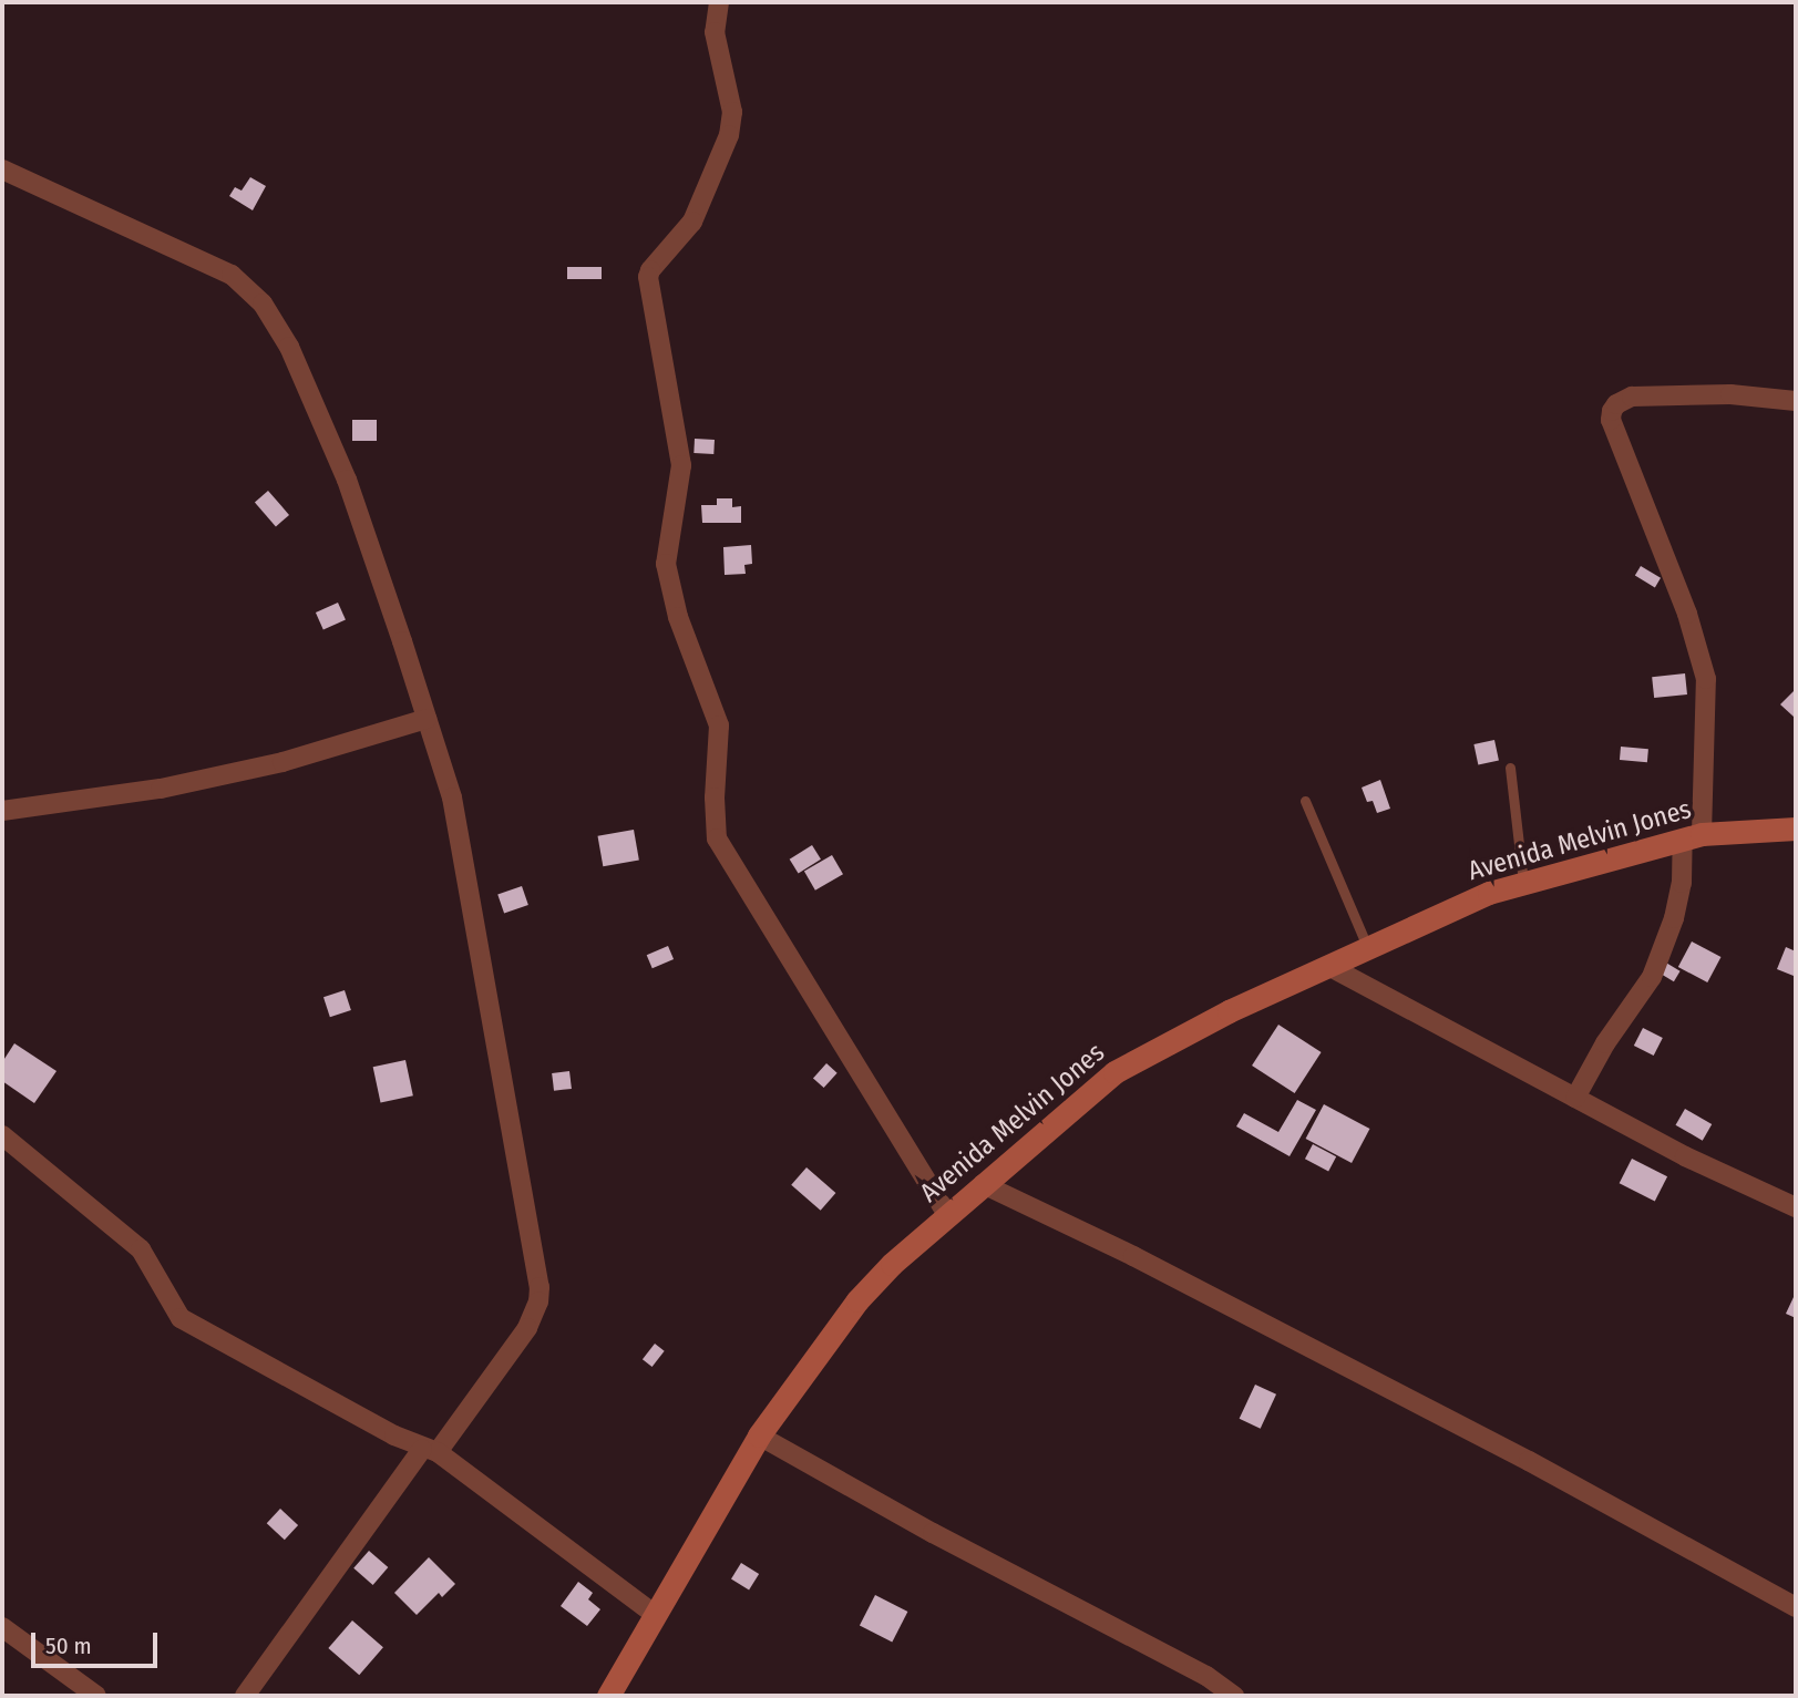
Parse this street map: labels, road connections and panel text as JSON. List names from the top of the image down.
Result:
{
  "streets": {
    "street": ["Avenida Melvin Jones"]
  },
  "scale_bar": "50 m"
}
